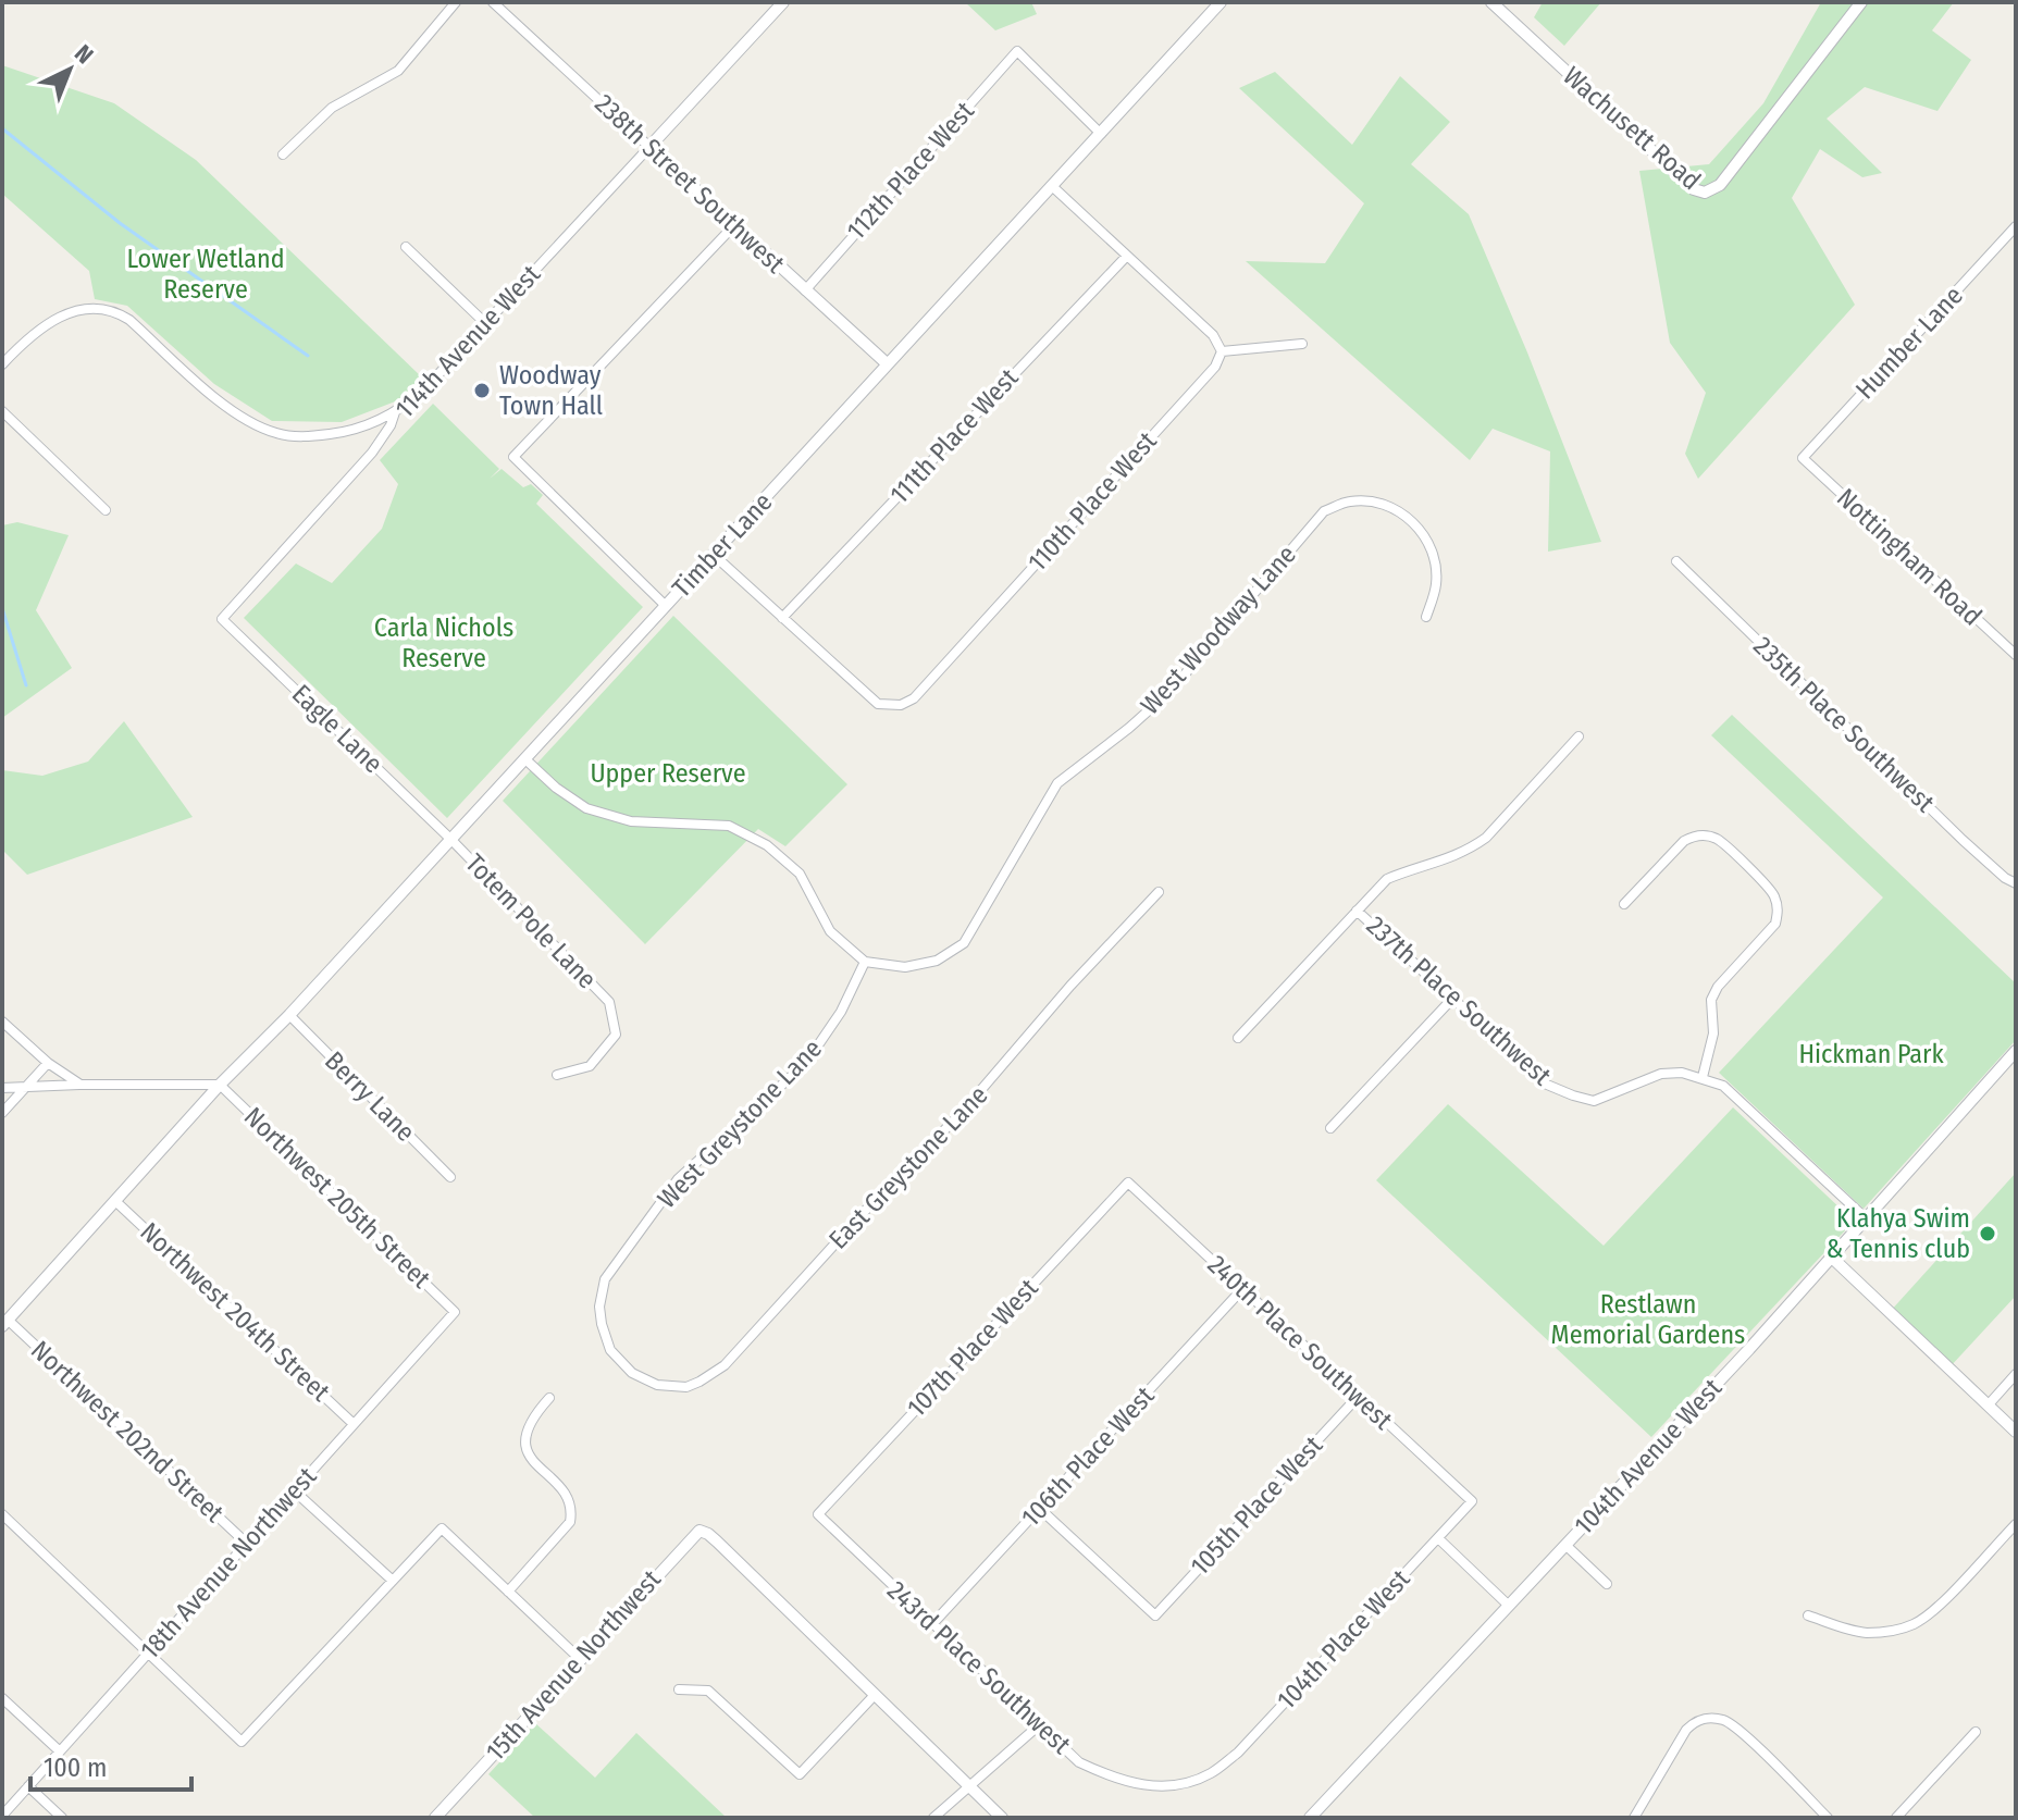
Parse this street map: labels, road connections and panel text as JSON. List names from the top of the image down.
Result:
{
  "streets": {
    "street": [
      "Wachusett Road",
      "112th Place West",
      "238th Street Southwest",
      "114th Avenue West",
      "Humber Lane",
      "111th Place West",
      "110th Place West",
      "Timber Lane",
      "Nottingham Road",
      "West Woodway Lane",
      "235th Place Southwest",
      "Eagle Lane",
      "Totem Pole Lane",
      "237th Place Southwest",
      "Berry Lane",
      "West Greystone Lane",
      "East Greystone Lane",
      "Northwest 205th Street",
      "Northwest 204th Street",
      "240th Place Southwest",
      "107th Place West",
      "Northwest 202nd Street",
      "106th Place West",
      "104th Avenue West",
      "105th Place West",
      "18th Avenue Northwest",
      "104th Place West",
      "15th Avenue Northwest",
      "243rd Place Southwest"
    ]
  },
  "crossings": [
    ["112th Place West", "238th Street Southwest"],
    ["112th Place West", "Timber Lane"],
    ["238th Street Southwest", "114th Avenue West"],
    ["238th Street Southwest", "Timber Lane"],
    ["114th Avenue West", "Eagle Lane"],
    ["Humber Lane", "Nottingham Road"],
    ["111th Place West", "110th Place West"],
    ["Timber Lane", "Eagle Lane"],
    ["Timber Lane", "Totem Pole Lane"],
    ["Timber Lane", "Berry Lane"],
    ["Timber Lane", "Northwest 205th Street"],
    ["Timber Lane", "Northwest 204th Street"],
    ["Timber Lane", "Northwest 202nd Street"],
    ["West Woodway Lane", "West Greystone Lane"],
    ["Eagle Lane", "Totem Pole Lane"],
    ["237th Place Southwest", "104th Avenue West"],
    ["West Greystone Lane", "East Greystone Lane"],
    ["Northwest 205th Street", "18th Avenue Northwest"],
    ["Northwest 204th Street", "18th Avenue Northwest"],
    ["240th Place Southwest", "107th Place West"],
    ["240th Place Southwest", "106th Place West"],
    ["240th Place Southwest", "105th Place West"],
    ["240th Place Southwest", "104th Place West"],
    ["107th Place West", "243rd Place Southwest"],
    ["Northwest 202nd Street", "18th Avenue Northwest"],
    ["106th Place West", "105th Place West"],
    ["106th Place West", "243rd Place Southwest"],
    ["104th Place West", "243rd Place Southwest"]
  ],
  "parks": [
    "Lower Wetland Reserve",
    "Carla Nichols Reserve",
    "Upper Reserve",
    "Hickman Park",
    "Restlawn Memorial Gardens"
  ],
  "places": ["Woodway Town Hall", "Klahya Swim & Tennis club"],
  "scale_bar": "100 m",
  "north": "top right"
}
